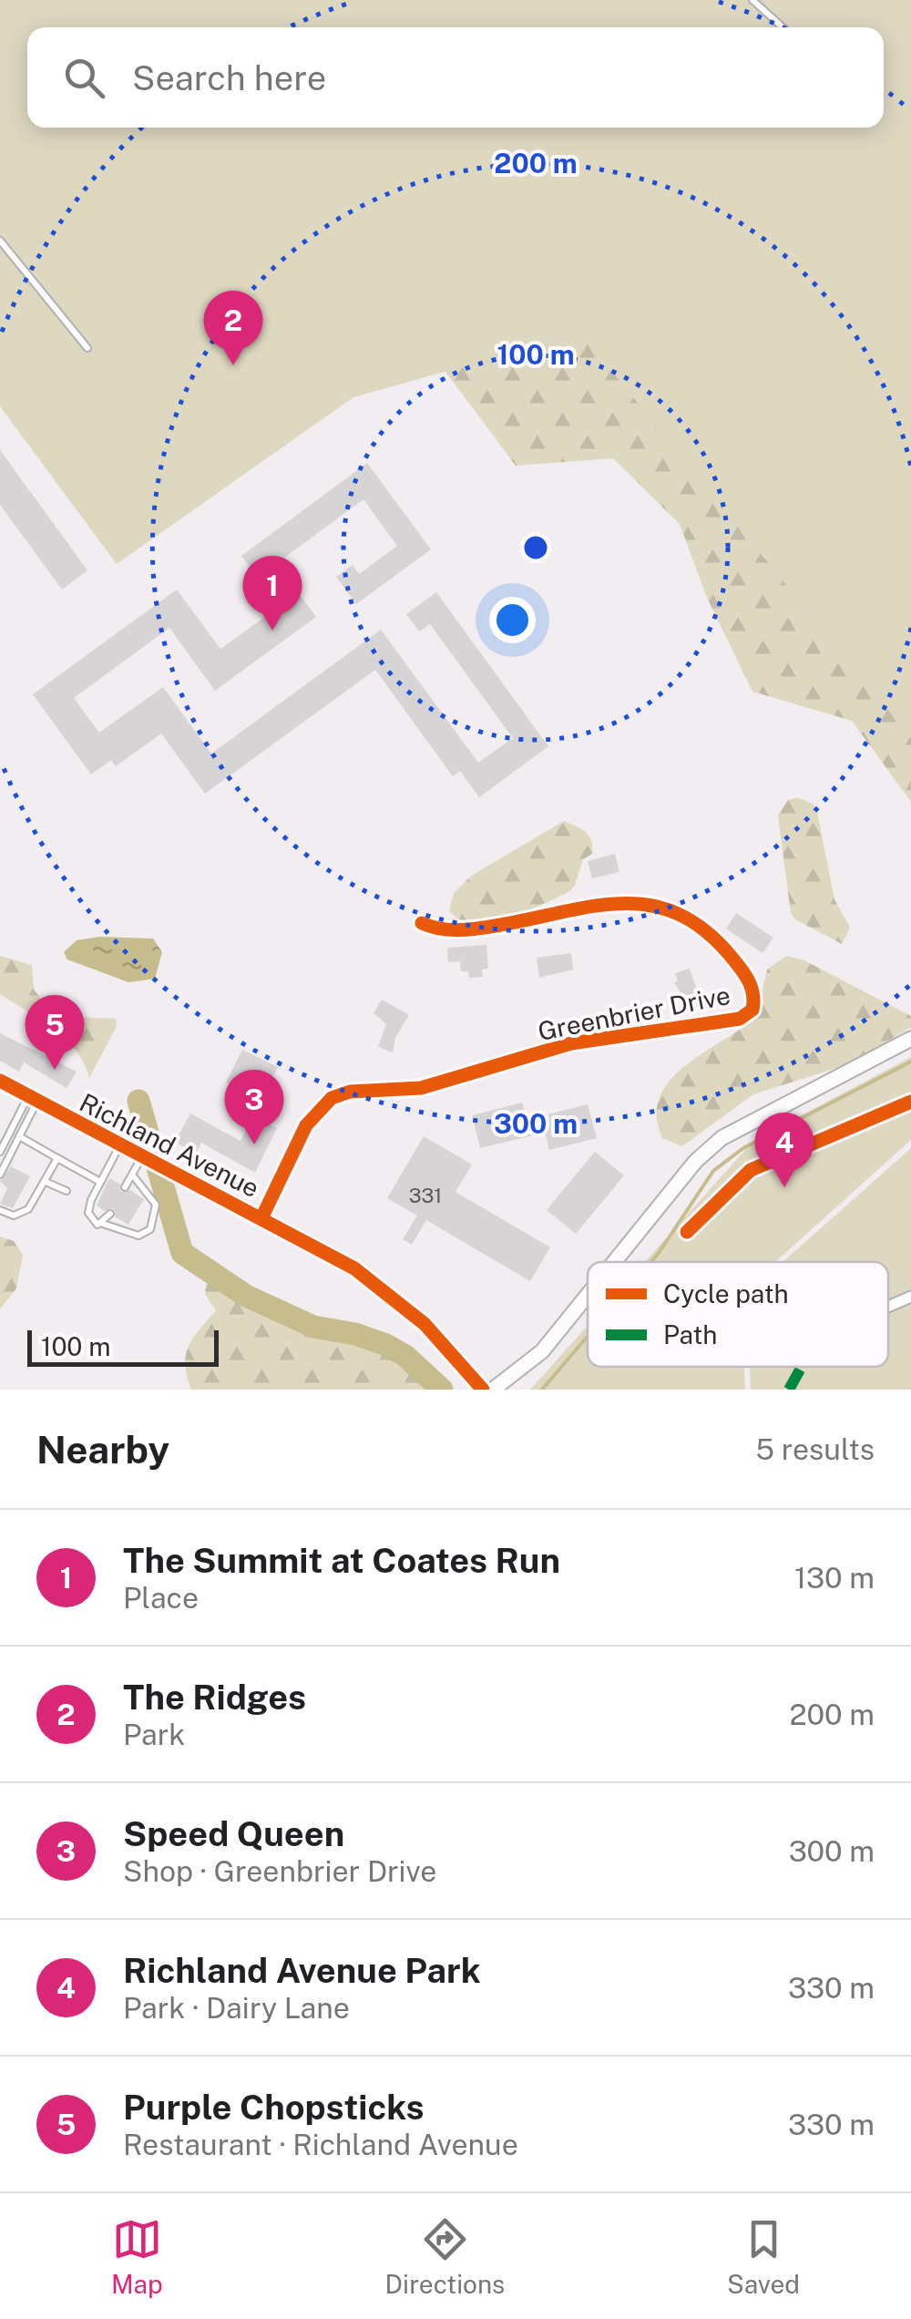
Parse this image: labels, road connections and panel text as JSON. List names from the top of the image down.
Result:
{
  "streets": {
    "main road": ["Richland Avenue"],
    "street": ["Greenbrier Drive"]
  },
  "crossings": [
    ["Greenbrier Drive", "Richland Avenue"]
  ],
  "house_numbers": ["331"],
  "legend": ["Cycle path", "Path"],
  "scale_bar": "100 m",
  "page": {
    "search": "Search here",
    "pins": [
      "2",
      "1",
      "5",
      "3",
      "4"
    ],
    "scale": "100 m",
    "heading": ["Nearby", "5 results"],
    "list": [
      {
        "mark": "1",
        "name": "The Summit at Coates Run",
        "note": "Place",
        "value": "130 m"
      },
      {
        "mark": "2",
        "name": "The Ridges",
        "note": "Park",
        "value": "200 m"
      },
      {
        "mark": "3",
        "name": "Speed Queen",
        "note": "Shop · Greenbrier Drive",
        "value": "300 m"
      },
      {
        "mark": "4",
        "name": "Richland Avenue Park",
        "note": "Park · Dairy Lane",
        "value": "330 m"
      },
      {
        "mark": "5",
        "name": "Purple Chopsticks",
        "note": "Restaurant · Richland Avenue",
        "value": "330 m"
      }
    ],
    "nav": ["Map", "Directions", "Saved"]
  },
  "rings": ["200 m", "100 m", "300 m"]
}
